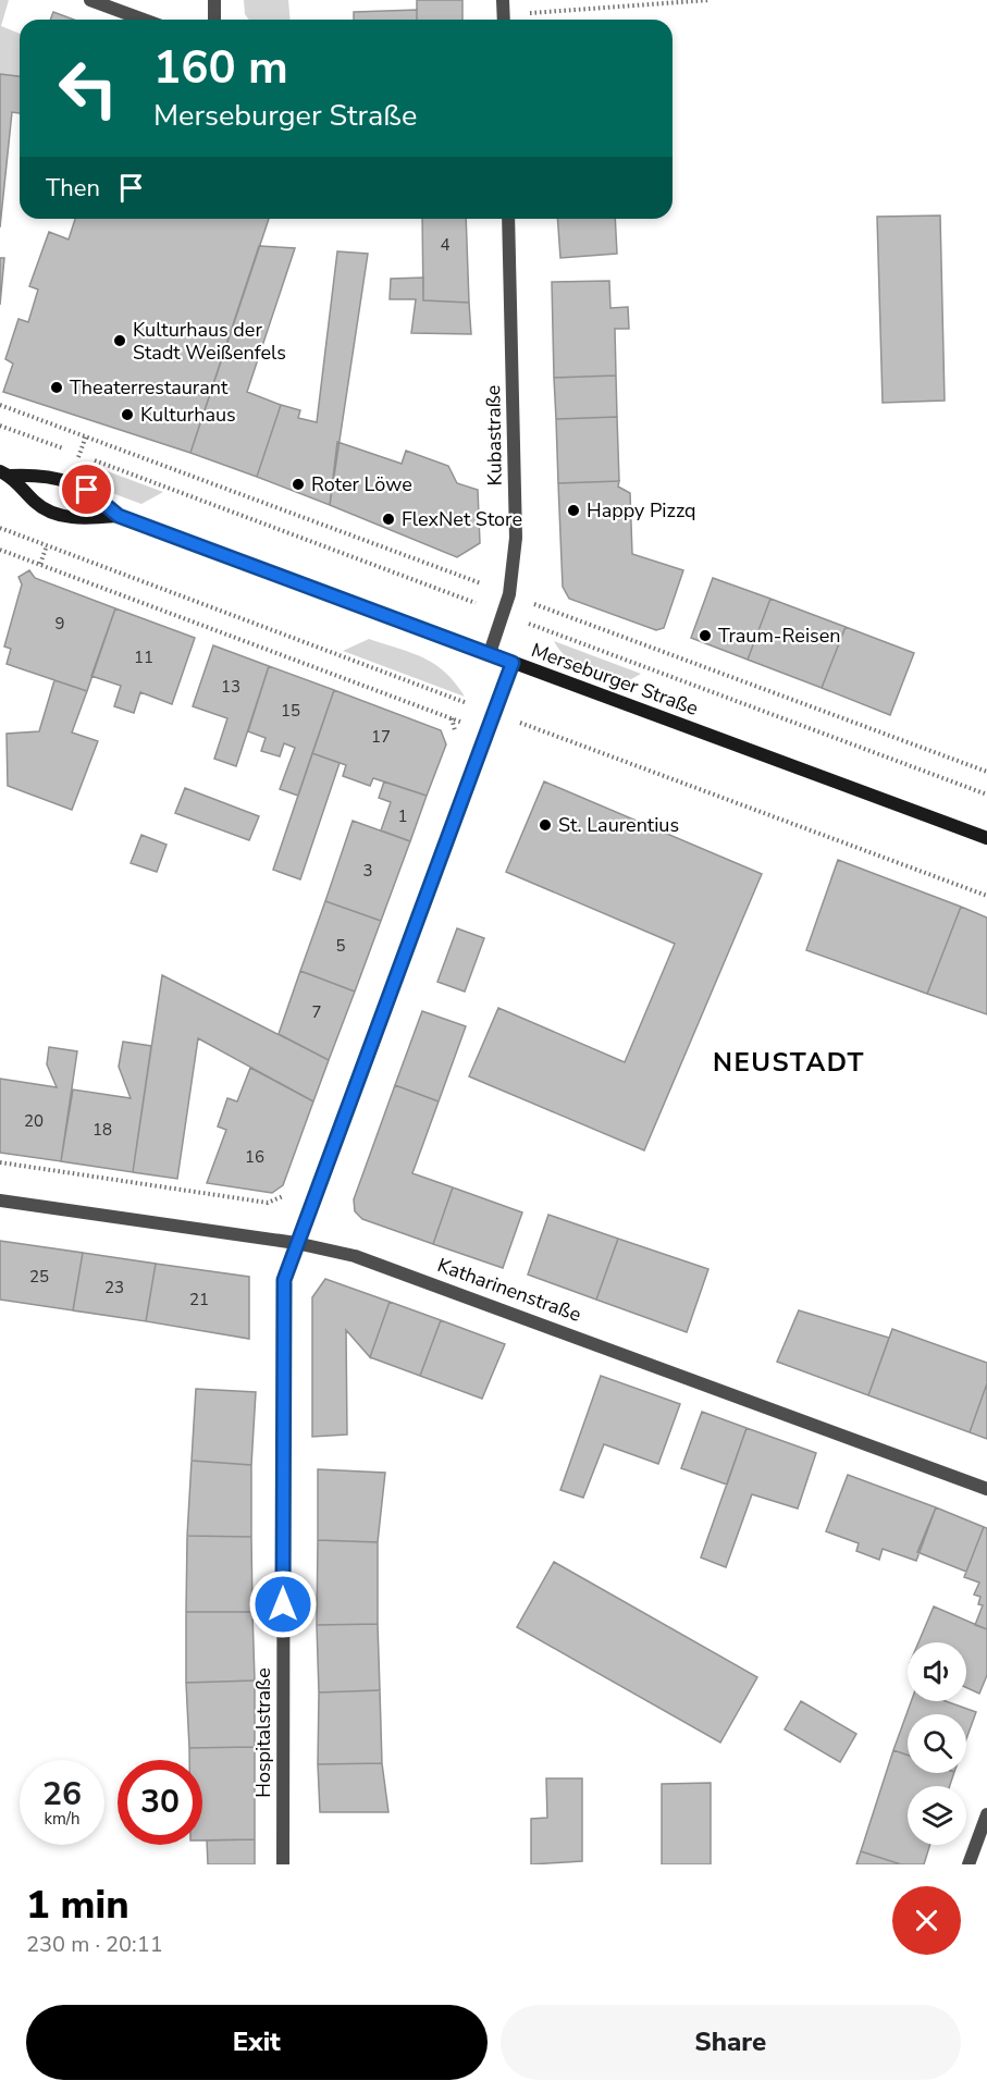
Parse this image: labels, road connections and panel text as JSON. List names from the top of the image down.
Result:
{
  "streets": {
    "main road": ["Merseburger Straße"],
    "street": ["Kubastraße", "Katharinenstraße", "Hospitalstraße"]
  },
  "crossings": [
    ["Kubastraße", "Merseburger Straße"],
    ["Merseburger Straße", "Hospitalstraße"],
    ["Katharinenstraße", "Hospitalstraße"]
  ],
  "districts": ["NEUSTADT"],
  "places": [
    "Kulturhaus der Stadt Weißenfels",
    "Theaterrestaurant",
    "Kulturhaus",
    "Roter Löwe",
    "Happy Pizzq",
    "FlexNet Store",
    "Traum-Reisen",
    "St. Laurentius"
  ],
  "house_numbers": [
    "4",
    "9",
    "11",
    "13",
    "15",
    "17",
    "1",
    "3",
    "5",
    "7",
    "20",
    "18",
    "16",
    "25",
    "23",
    "21"
  ],
  "page": {
    "turn": ["160 m", "Merseburger Straße"],
    "then": "Then",
    "speed": "26 km/h",
    "limit": "30",
    "heading": ["1 min", "230 m · 20:11"],
    "buttons": ["Exit", "Share"]
  }
}
